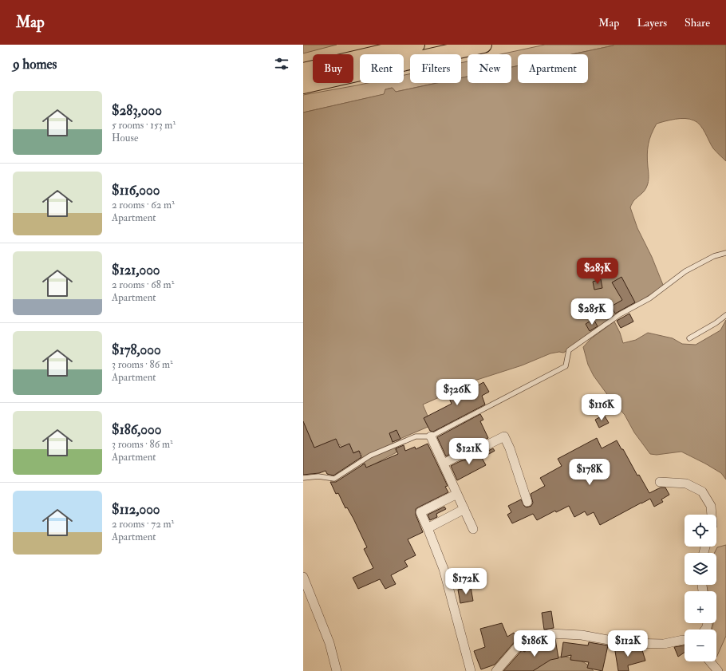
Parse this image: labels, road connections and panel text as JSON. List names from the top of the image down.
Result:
{
  "page": {
    "header": "Map",
    "nav": ["Map", "Layers", "Share"],
    "heading": "9 homes",
    "chip": [
      "Buy",
      "Rent",
      "Filters",
      "New",
      "Apartment"
    ],
    "list": [
      {
        "name": "$283,000",
        "note": "5 rooms · 153 m² · House"
      },
      {
        "name": "$116,000",
        "note": "2 rooms · 62 m² · Apartment"
      },
      {
        "name": "$121,000",
        "note": "2 rooms · 68 m² · Apartment"
      },
      {
        "name": "$178,000",
        "note": "3 rooms · 86 m² · Apartment"
      },
      {
        "name": "$186,000",
        "note": "3 rooms · 86 m² · Apartment"
      },
      {
        "name": "$112,000",
        "note": "2 rooms · 72 m² · Apartment"
      }
    ],
    "price": [
      "$283K",
      "$285K",
      "$326K",
      "$116K",
      "$121K",
      "$178K",
      "$172K",
      "$186K",
      "$112K"
    ],
    "map_buttons": ["+", "−"]
  }
}
